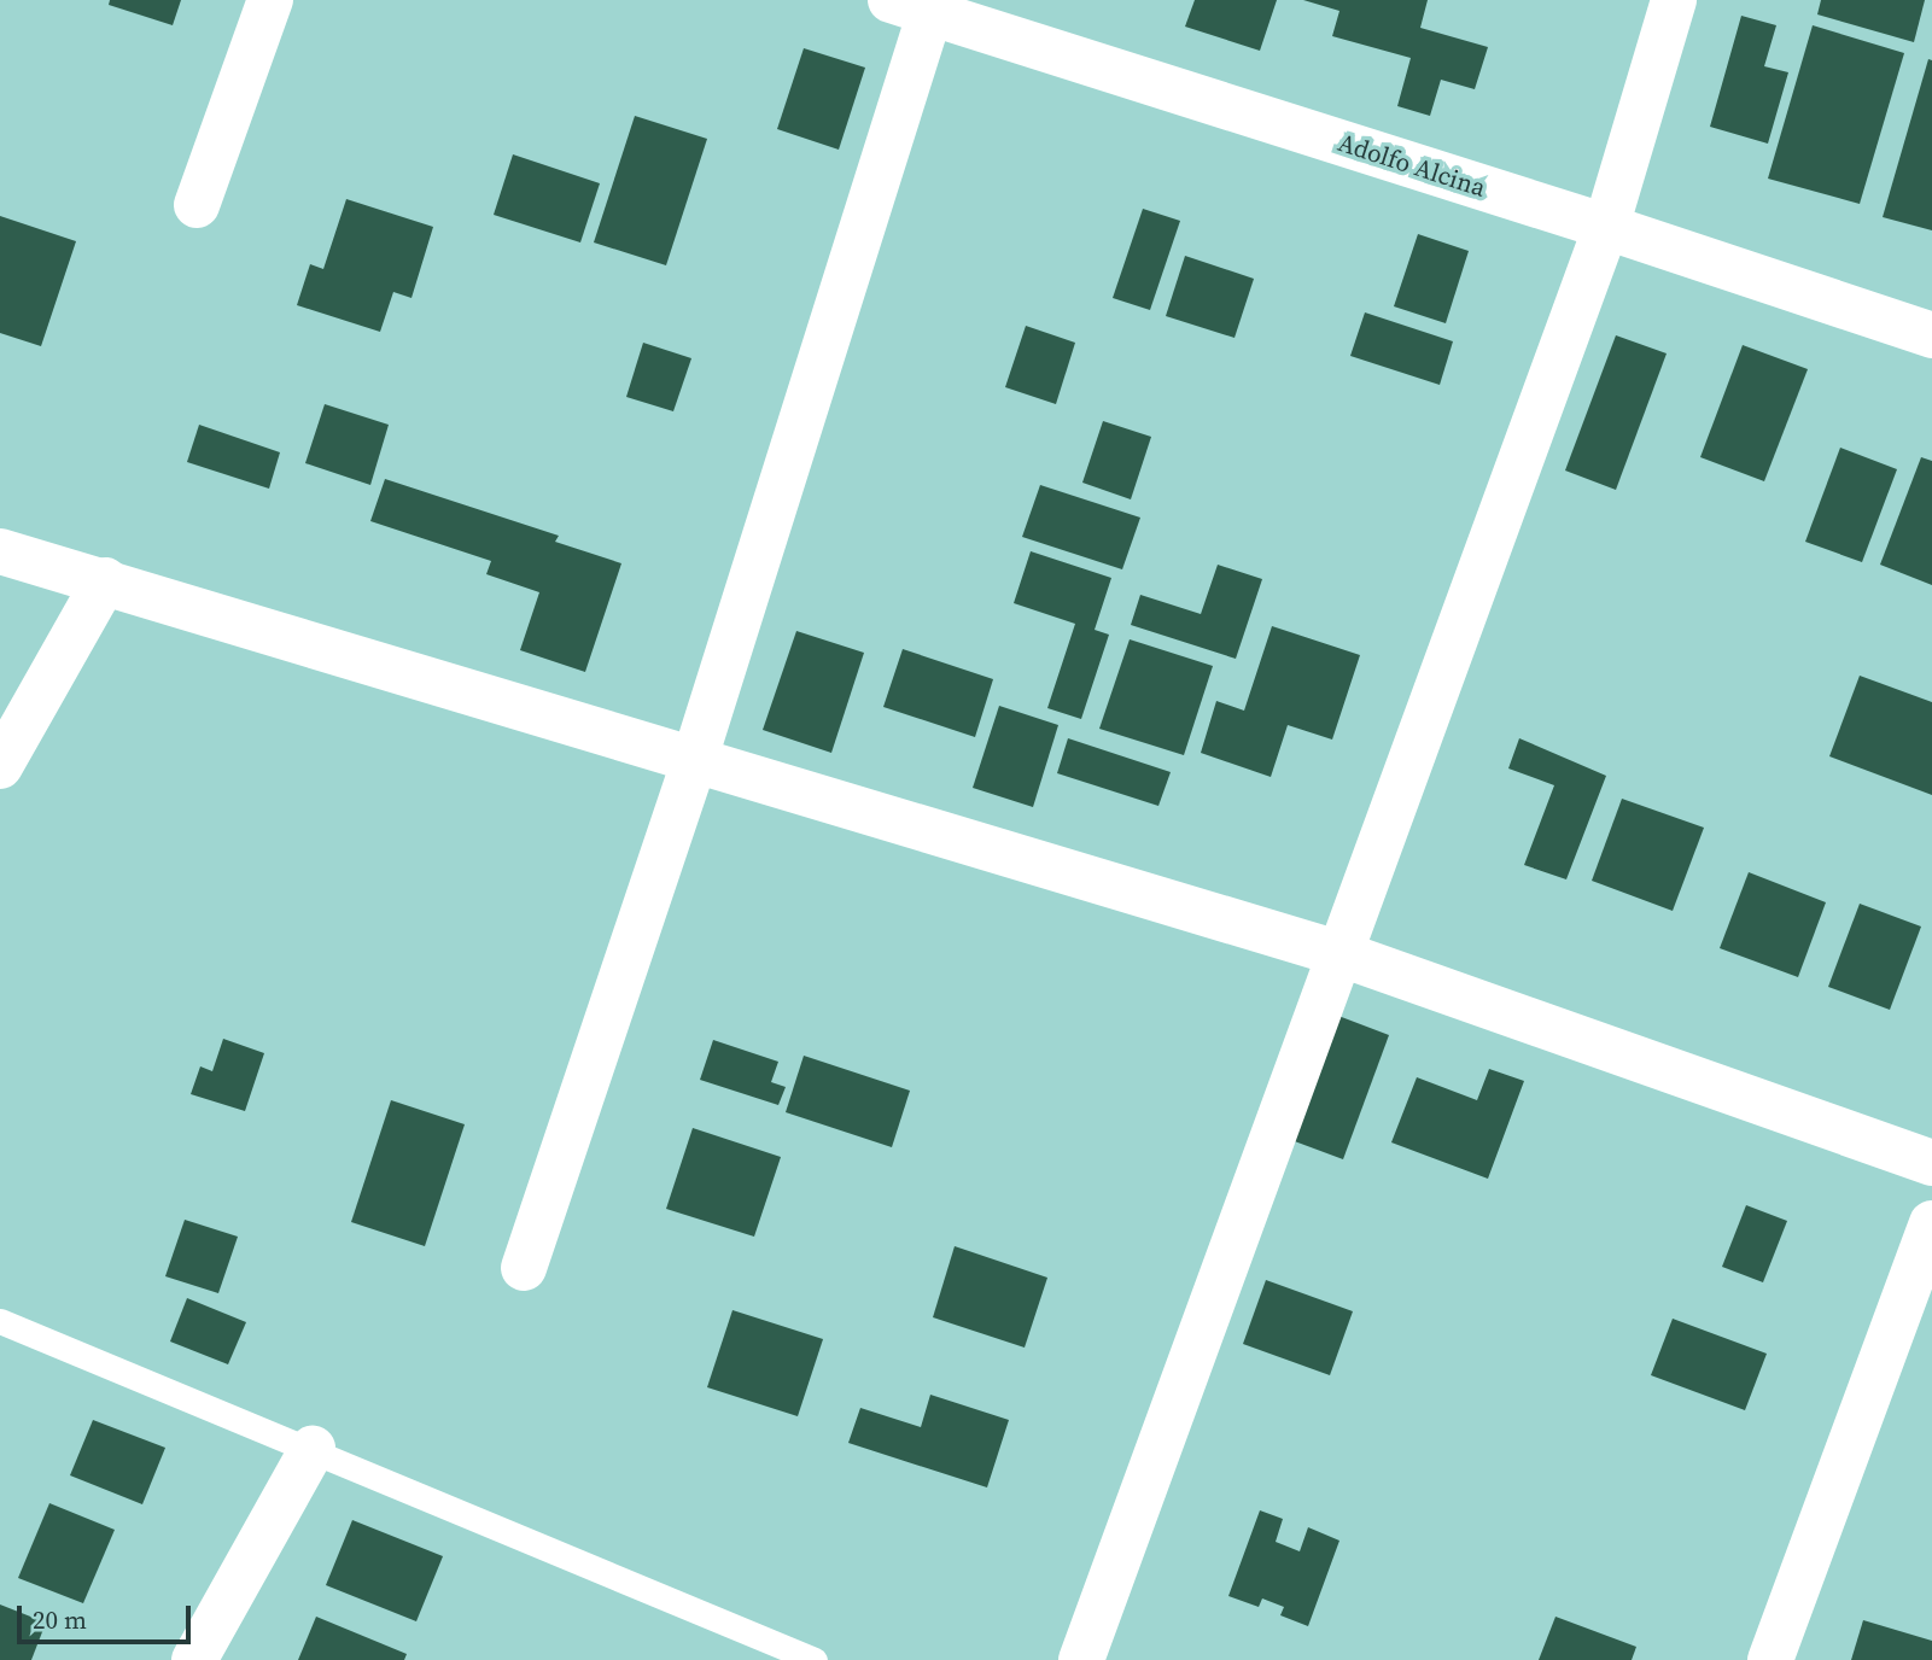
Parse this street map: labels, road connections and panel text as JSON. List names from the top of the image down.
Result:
{
  "streets": {
    "street": ["Adolfo Alcina"]
  },
  "scale_bar": "20 m"
}
